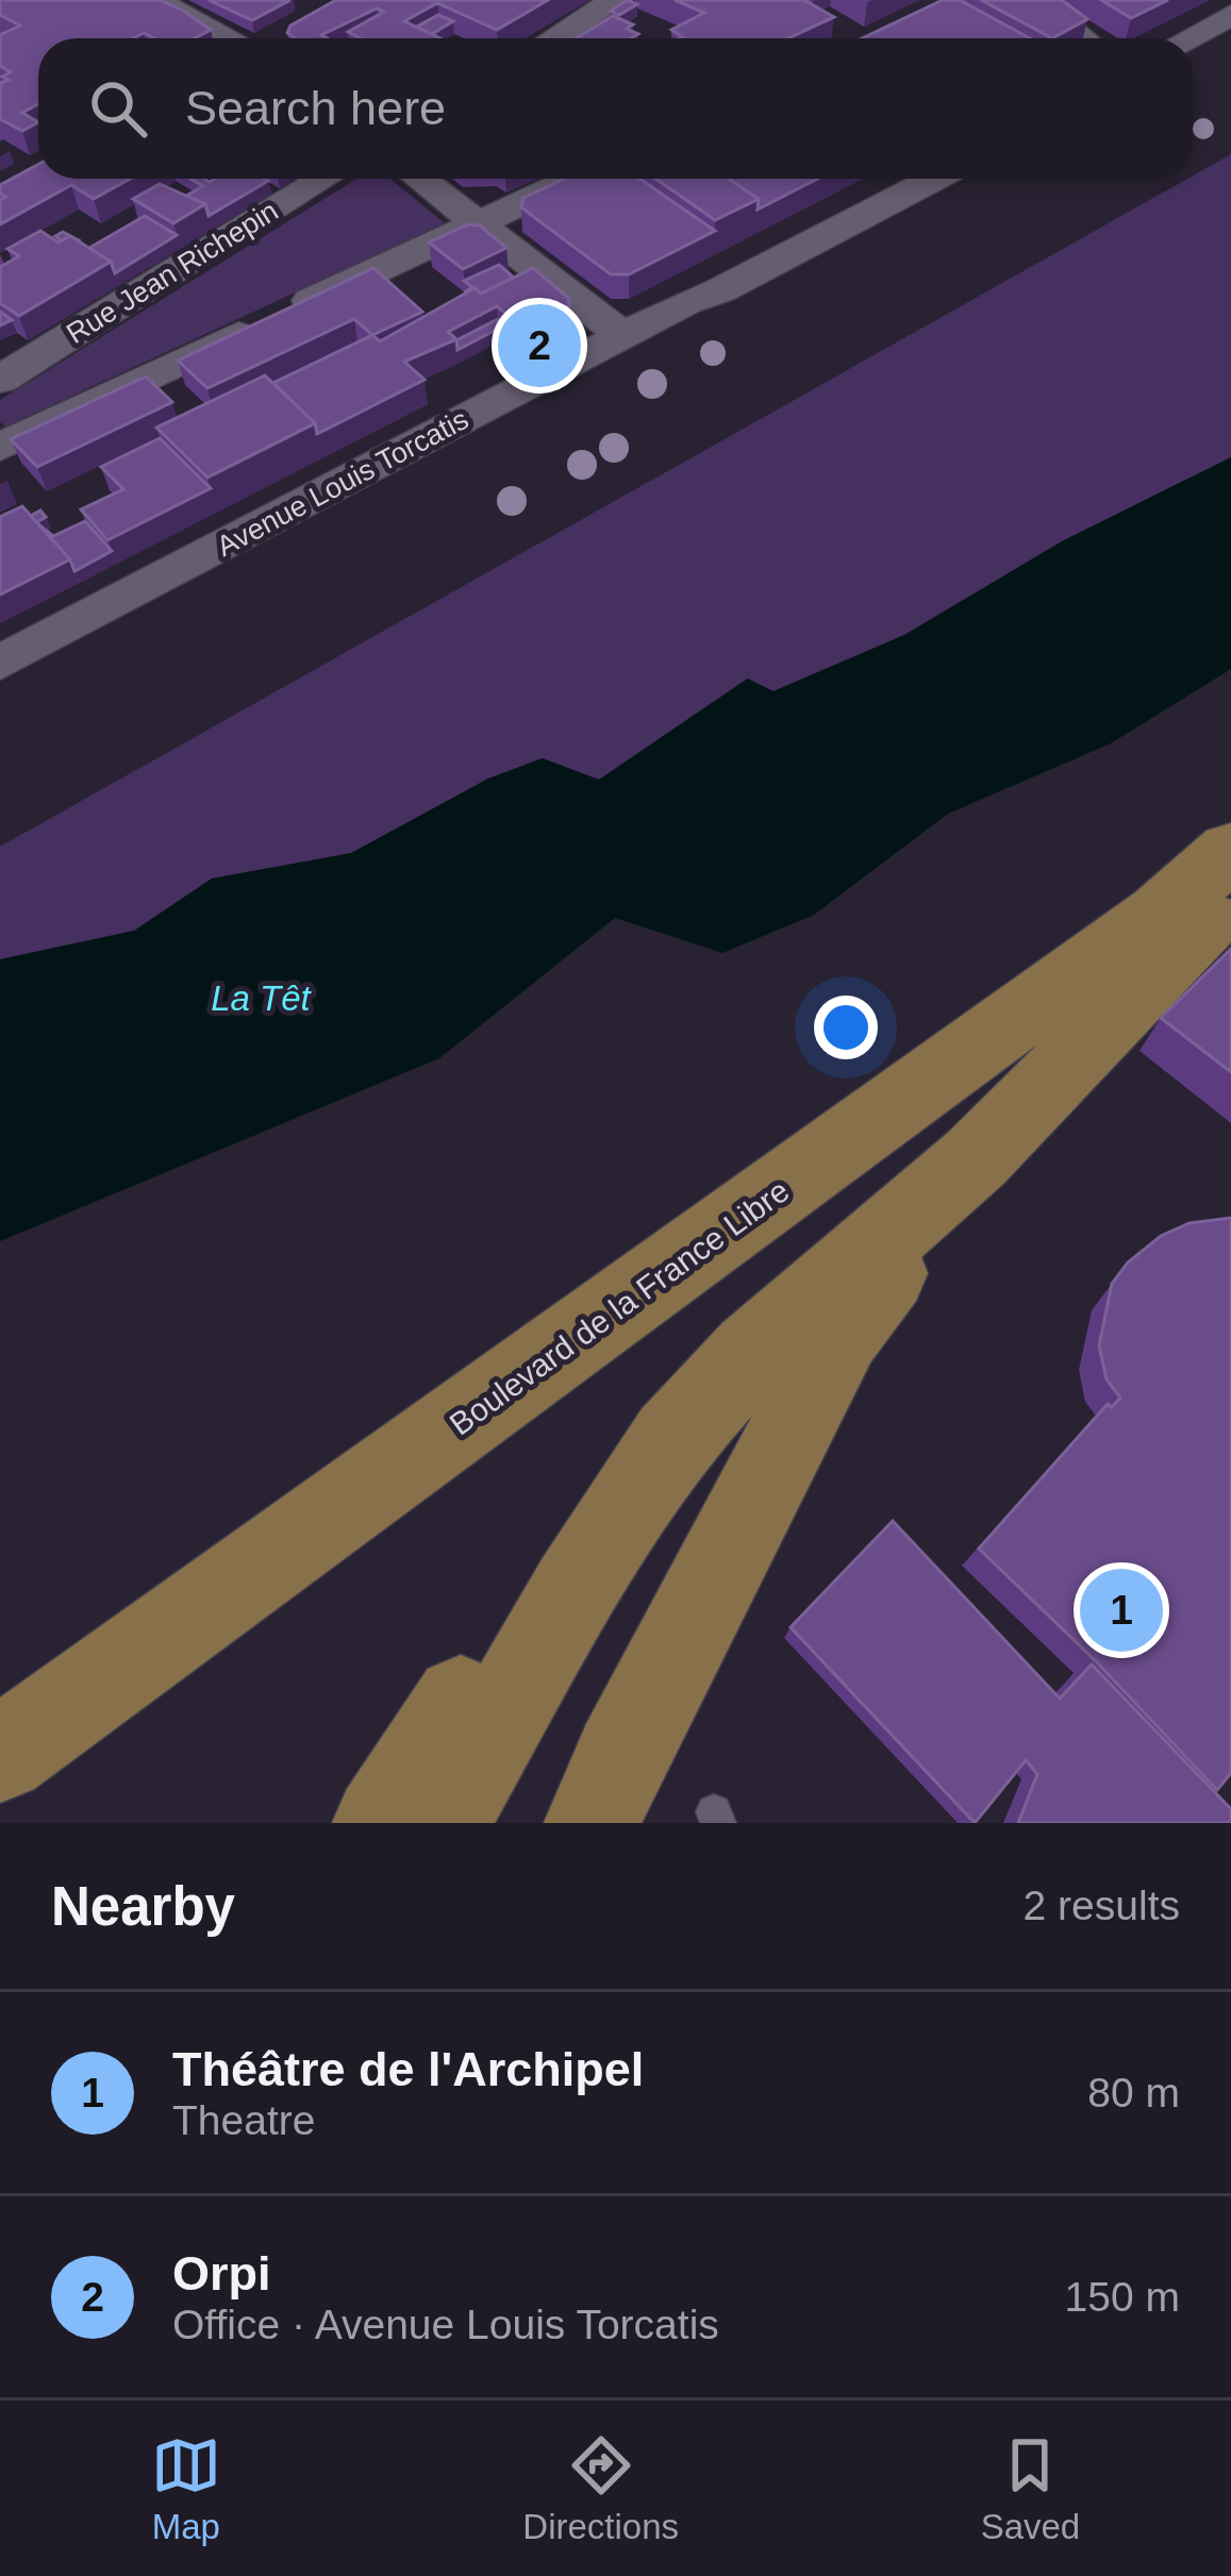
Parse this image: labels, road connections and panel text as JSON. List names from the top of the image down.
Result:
{
  "streets": {
    "main road": ["Boulevard de la France Libre"],
    "street": ["Rue Jean Richepin", "Avenue Louis Torcatis"]
  },
  "water": ["La Têt"],
  "page": {
    "search": "Search here",
    "pins": ["2", "1"],
    "heading": ["Nearby", "2 results"],
    "list": [
      {
        "mark": "1",
        "name": "Théâtre de l'Archipel",
        "note": "Theatre",
        "value": "80 m"
      },
      {
        "mark": "2",
        "name": "Orpi",
        "note": "Office · Avenue Louis Torcatis",
        "value": "150 m"
      }
    ],
    "nav": ["Map", "Directions", "Saved"]
  }
}
